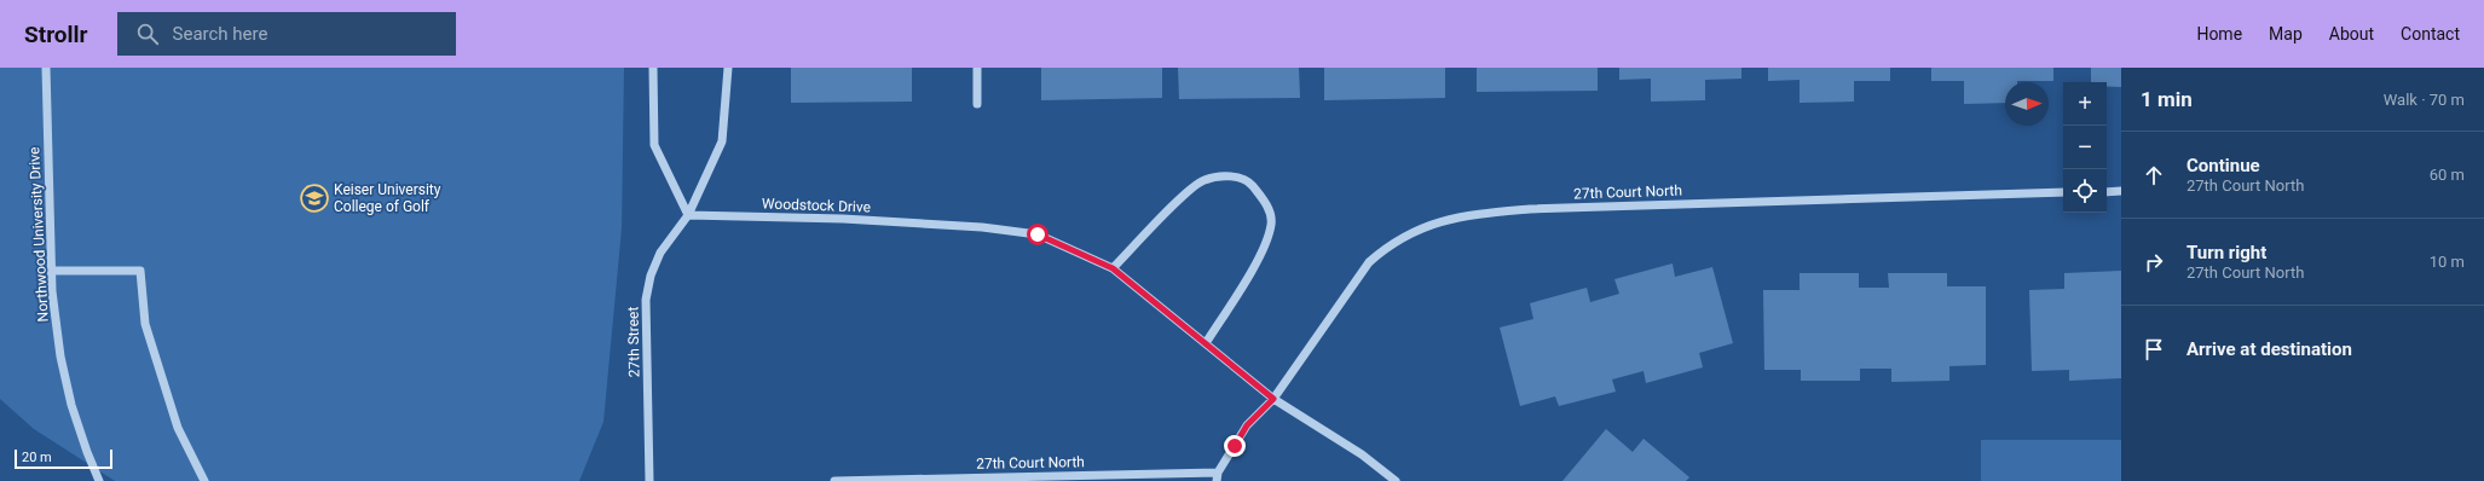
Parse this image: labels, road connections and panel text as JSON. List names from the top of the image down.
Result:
{
  "streets": {
    "street": [
      "27th Court North",
      "Woodstock Drive",
      "Northwood University Drive",
      "27th Street"
    ]
  },
  "crossings": [
    ["Woodstock Drive", "27th Street"]
  ],
  "places": {
    "school or university": ["Keiser University College of Golf"]
  },
  "scale_bar": "20 m",
  "north": "right",
  "page": {
    "header": "Strollr",
    "search": "Search here",
    "nav": [
      "Home",
      "Map",
      "About",
      "Contact"
    ],
    "heading": ["1 min", "Walk · 70 m"],
    "map_buttons": ["+", "−"],
    "list": [
      ["Continue", "27th Court North", "60 m"],
      ["Turn right", "27th Court North", "10 m"],
      "Arrive at destination"
    ],
    "scale": "20 m"
  }
}
